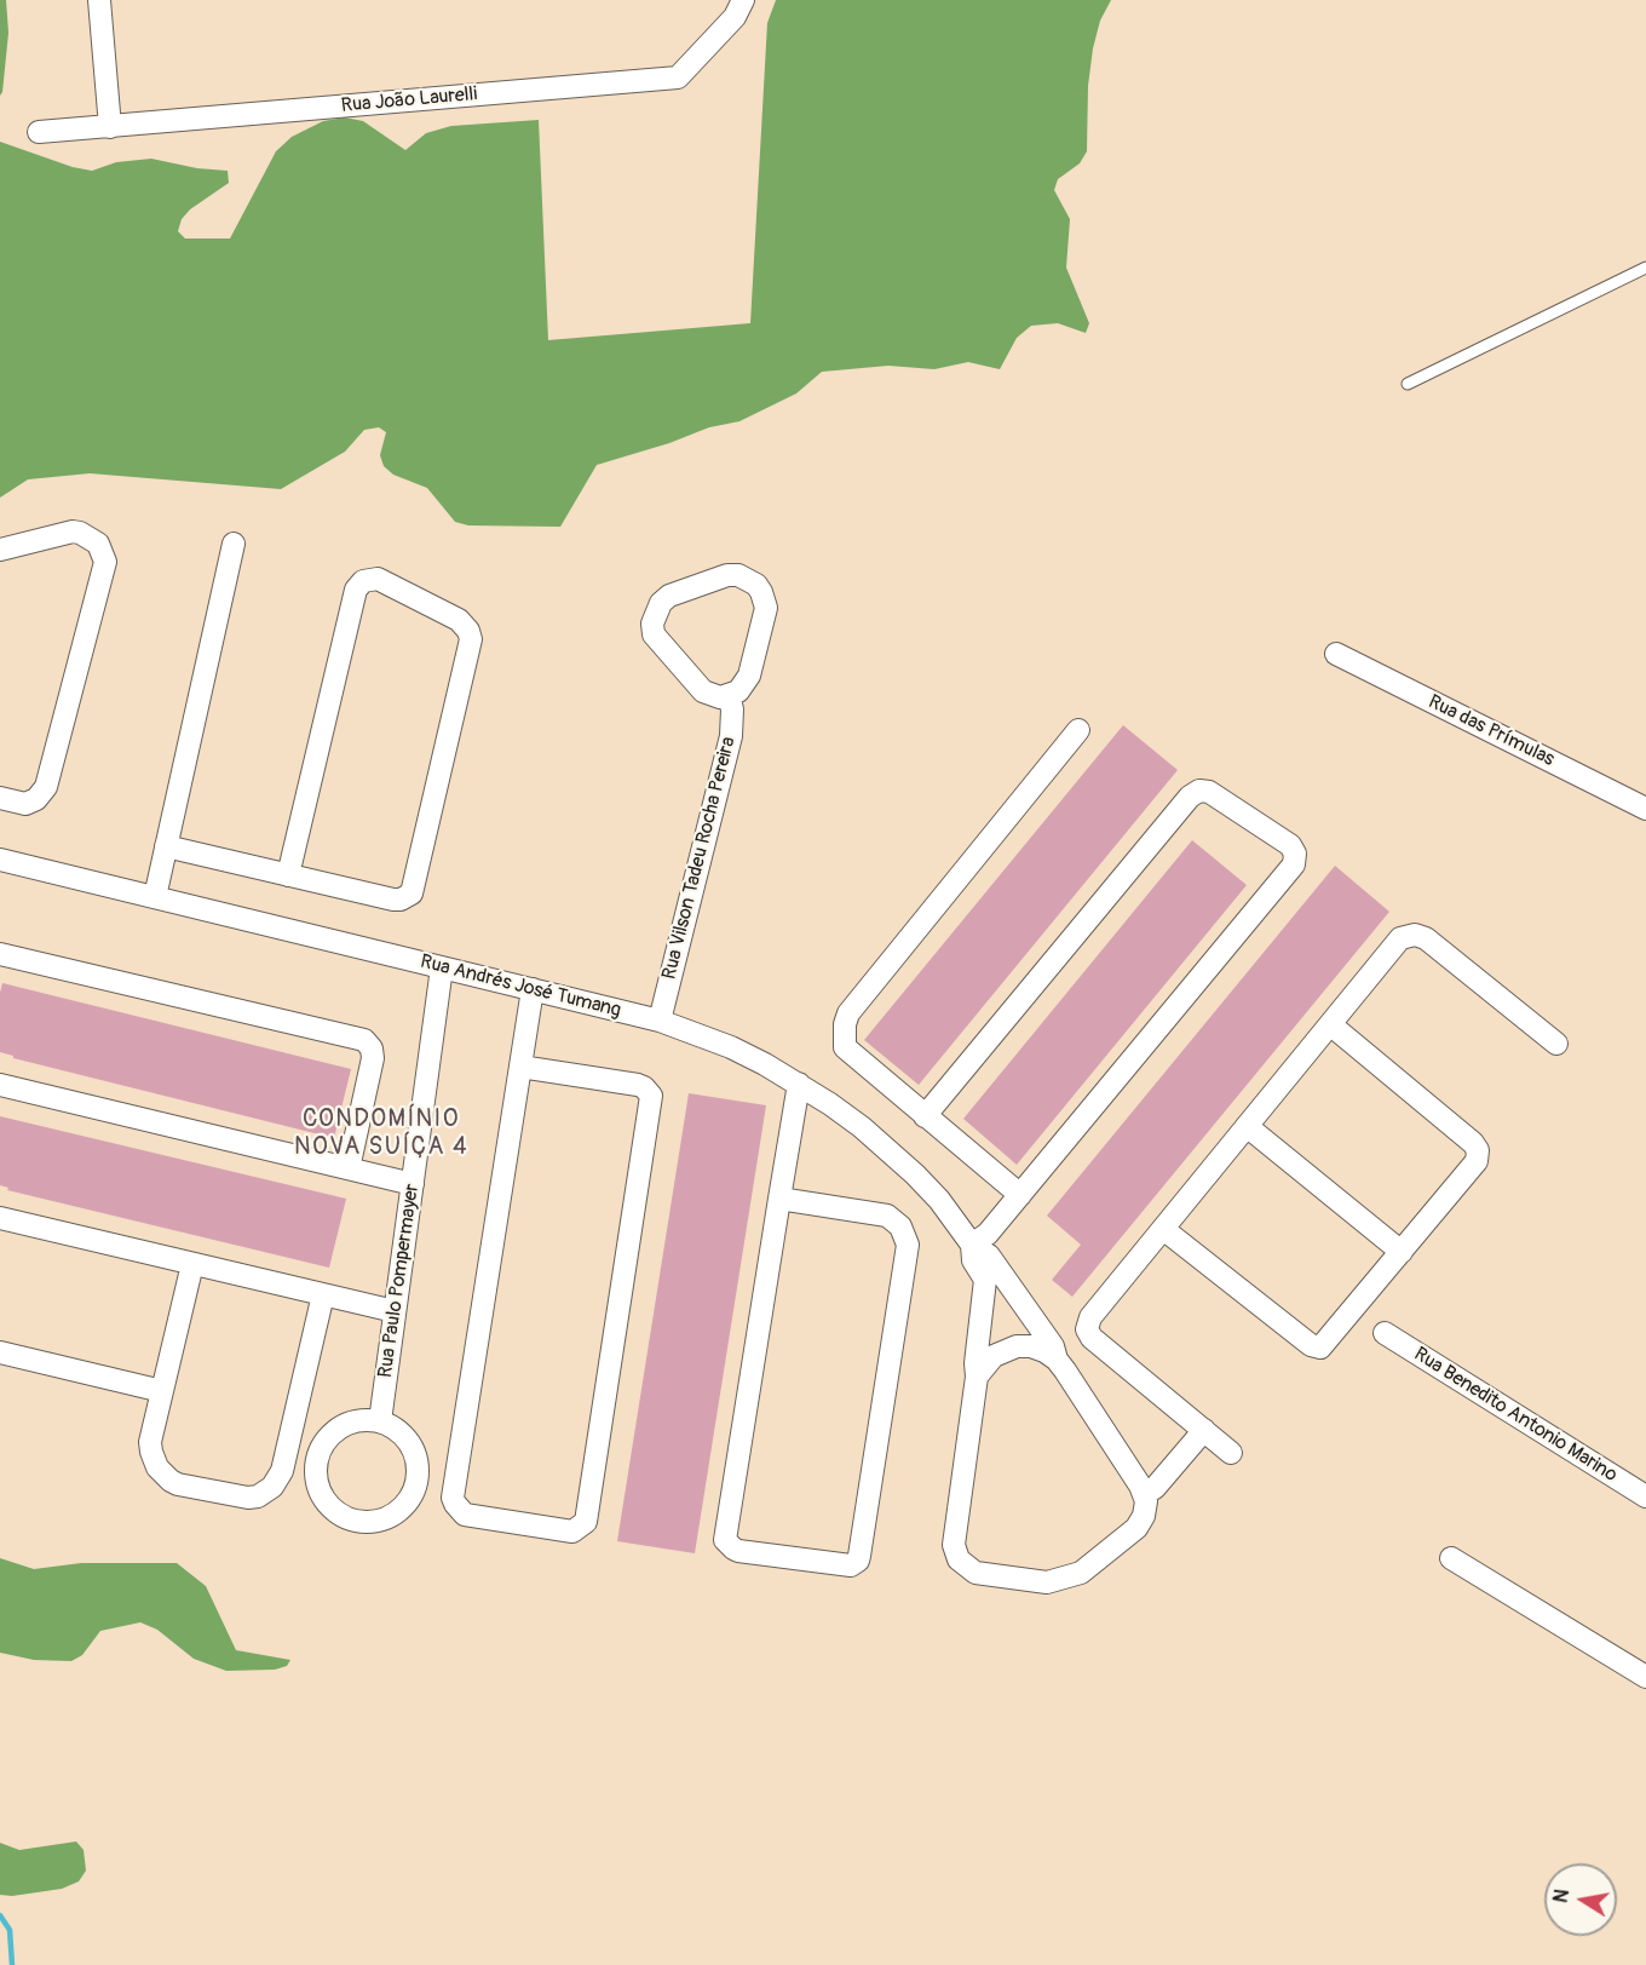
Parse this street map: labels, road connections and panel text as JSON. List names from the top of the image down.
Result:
{
  "streets": {
    "street": [
      "Rua João Laurelli",
      "Rua das Prímulas",
      "Rua Vilson Tadeu Rocha Pereira",
      "Rua Andrés José Tumang",
      "Rua Paulo Pompermayer",
      "Rua Benedito Antonio Marino"
    ]
  },
  "crossings": [
    ["Rua Vilson Tadeu Rocha Pereira", "Rua Andrés José Tumang"],
    ["Rua Andrés José Tumang", "Rua Paulo Pompermayer"]
  ],
  "districts": ["CONDOMÍNIO NOVA SUÍÇA 4"],
  "north": "left"
}
